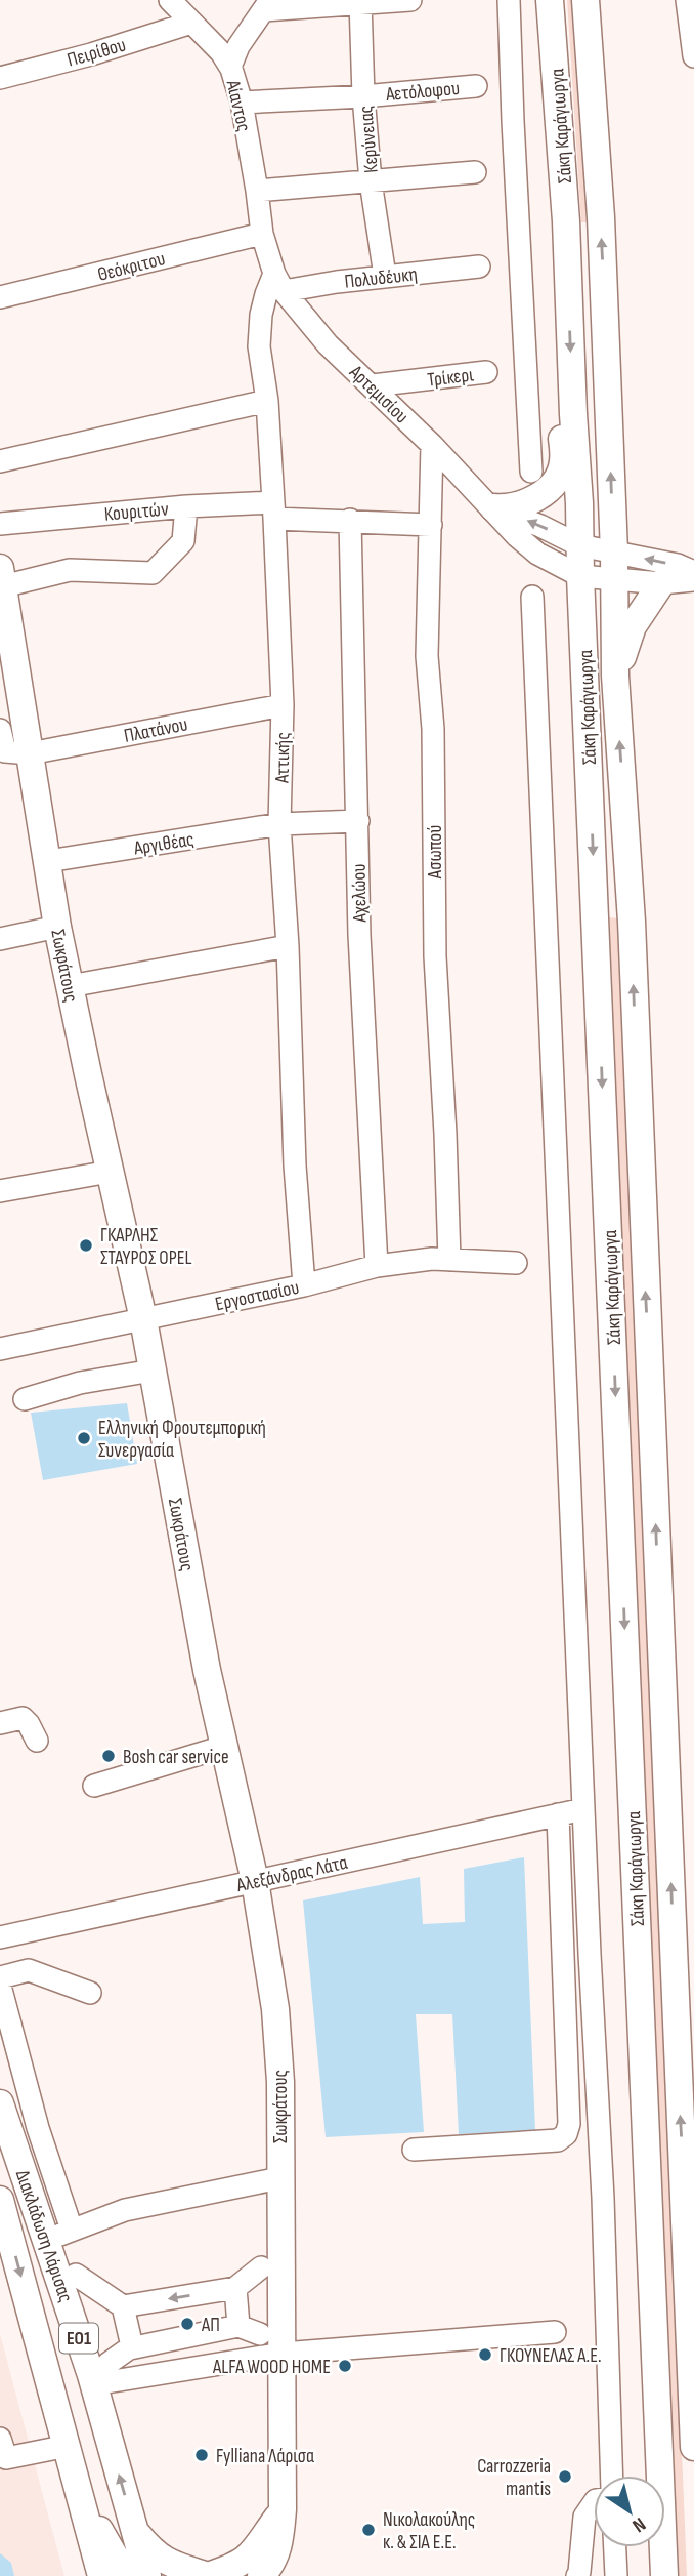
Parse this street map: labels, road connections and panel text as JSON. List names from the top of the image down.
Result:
{
  "streets": {
    "main road": [
      "Σάκη Καράγιωργα",
      "Σωκράτους",
      "Διακλάδωση Λάρισας",
      "ΕΟ1"
    ],
    "street": [
      "Πειρίθου",
      "Αετόλοφου",
      "Αίαντoς",
      "Κερύνειας",
      "Θεόκριτου",
      "Πολυδέυκη",
      "Τρίκερι",
      "Αρτεμισίου",
      "Κουριτών",
      "Πλατάνου",
      "Αττικής",
      "Αργιθέας",
      "Ασωπού",
      "Αχελώου",
      "Εργοστασίου",
      "Αλεξάνδρας Λάτα"
    ]
  },
  "crossings": [
    ["Πειρίθου", "Αίαντoς"],
    ["Αετόλοφου", "Αίαντoς"],
    ["Αετόλοφου", "Κερύνειας"],
    ["Αίαντoς", "Θεόκριτου"],
    ["Σάκη Καράγιωργα", "Αρτεμισίου"],
    ["Κερύνειας", "Πολυδέυκη"],
    ["Πολυδέυκη", "Αρτεμισίου"],
    ["Πολυδέυκη", "Αττικής"],
    ["Τρίκερι", "Αρτεμισίου"],
    ["Αρτεμισίου", "Αττικής"],
    ["Αρτεμισίου", "Ασωπού"],
    ["Κουριτών", "Αττικής"],
    ["Κουριτών", "Ασωπού"],
    ["Κουριτών", "Αχελώου"],
    ["Πλατάνου", "Αττικής"],
    ["Πλατάνου", "Σωκράτους"],
    ["Αττικής", "Αργιθέας"],
    ["Αττικής", "Εργοστασίου"],
    ["Αργιθέας", "Αχελώου"],
    ["Αργιθέας", "Σωκράτους"],
    ["Ασωπού", "Εργοστασίου"],
    ["Αχελώου", "Εργοστασίου"],
    ["Σωκράτους", "Εργοστασίου"],
    ["Σωκράτους", "Αλεξάνδρας Λάτα"]
  ],
  "places": [
    "ΓΚΑΡΛΗΣ ΣΤΑΥΡΟΣ OPEL",
    "Ελληνική Φρουτεμπορική Συνεργασία",
    "Bosh car service",
    "ΑΠ",
    "ΓΚΟΥΝΕΛΑΣ Α.Ε.",
    "ALFA WOOD HOME",
    "Fylliana Λάρισα",
    "Carrozzeria mantis",
    "Νικολακούλης κ. & ΣΙΑ Ε.Ε."
  ],
  "north": "bottom right"
}
